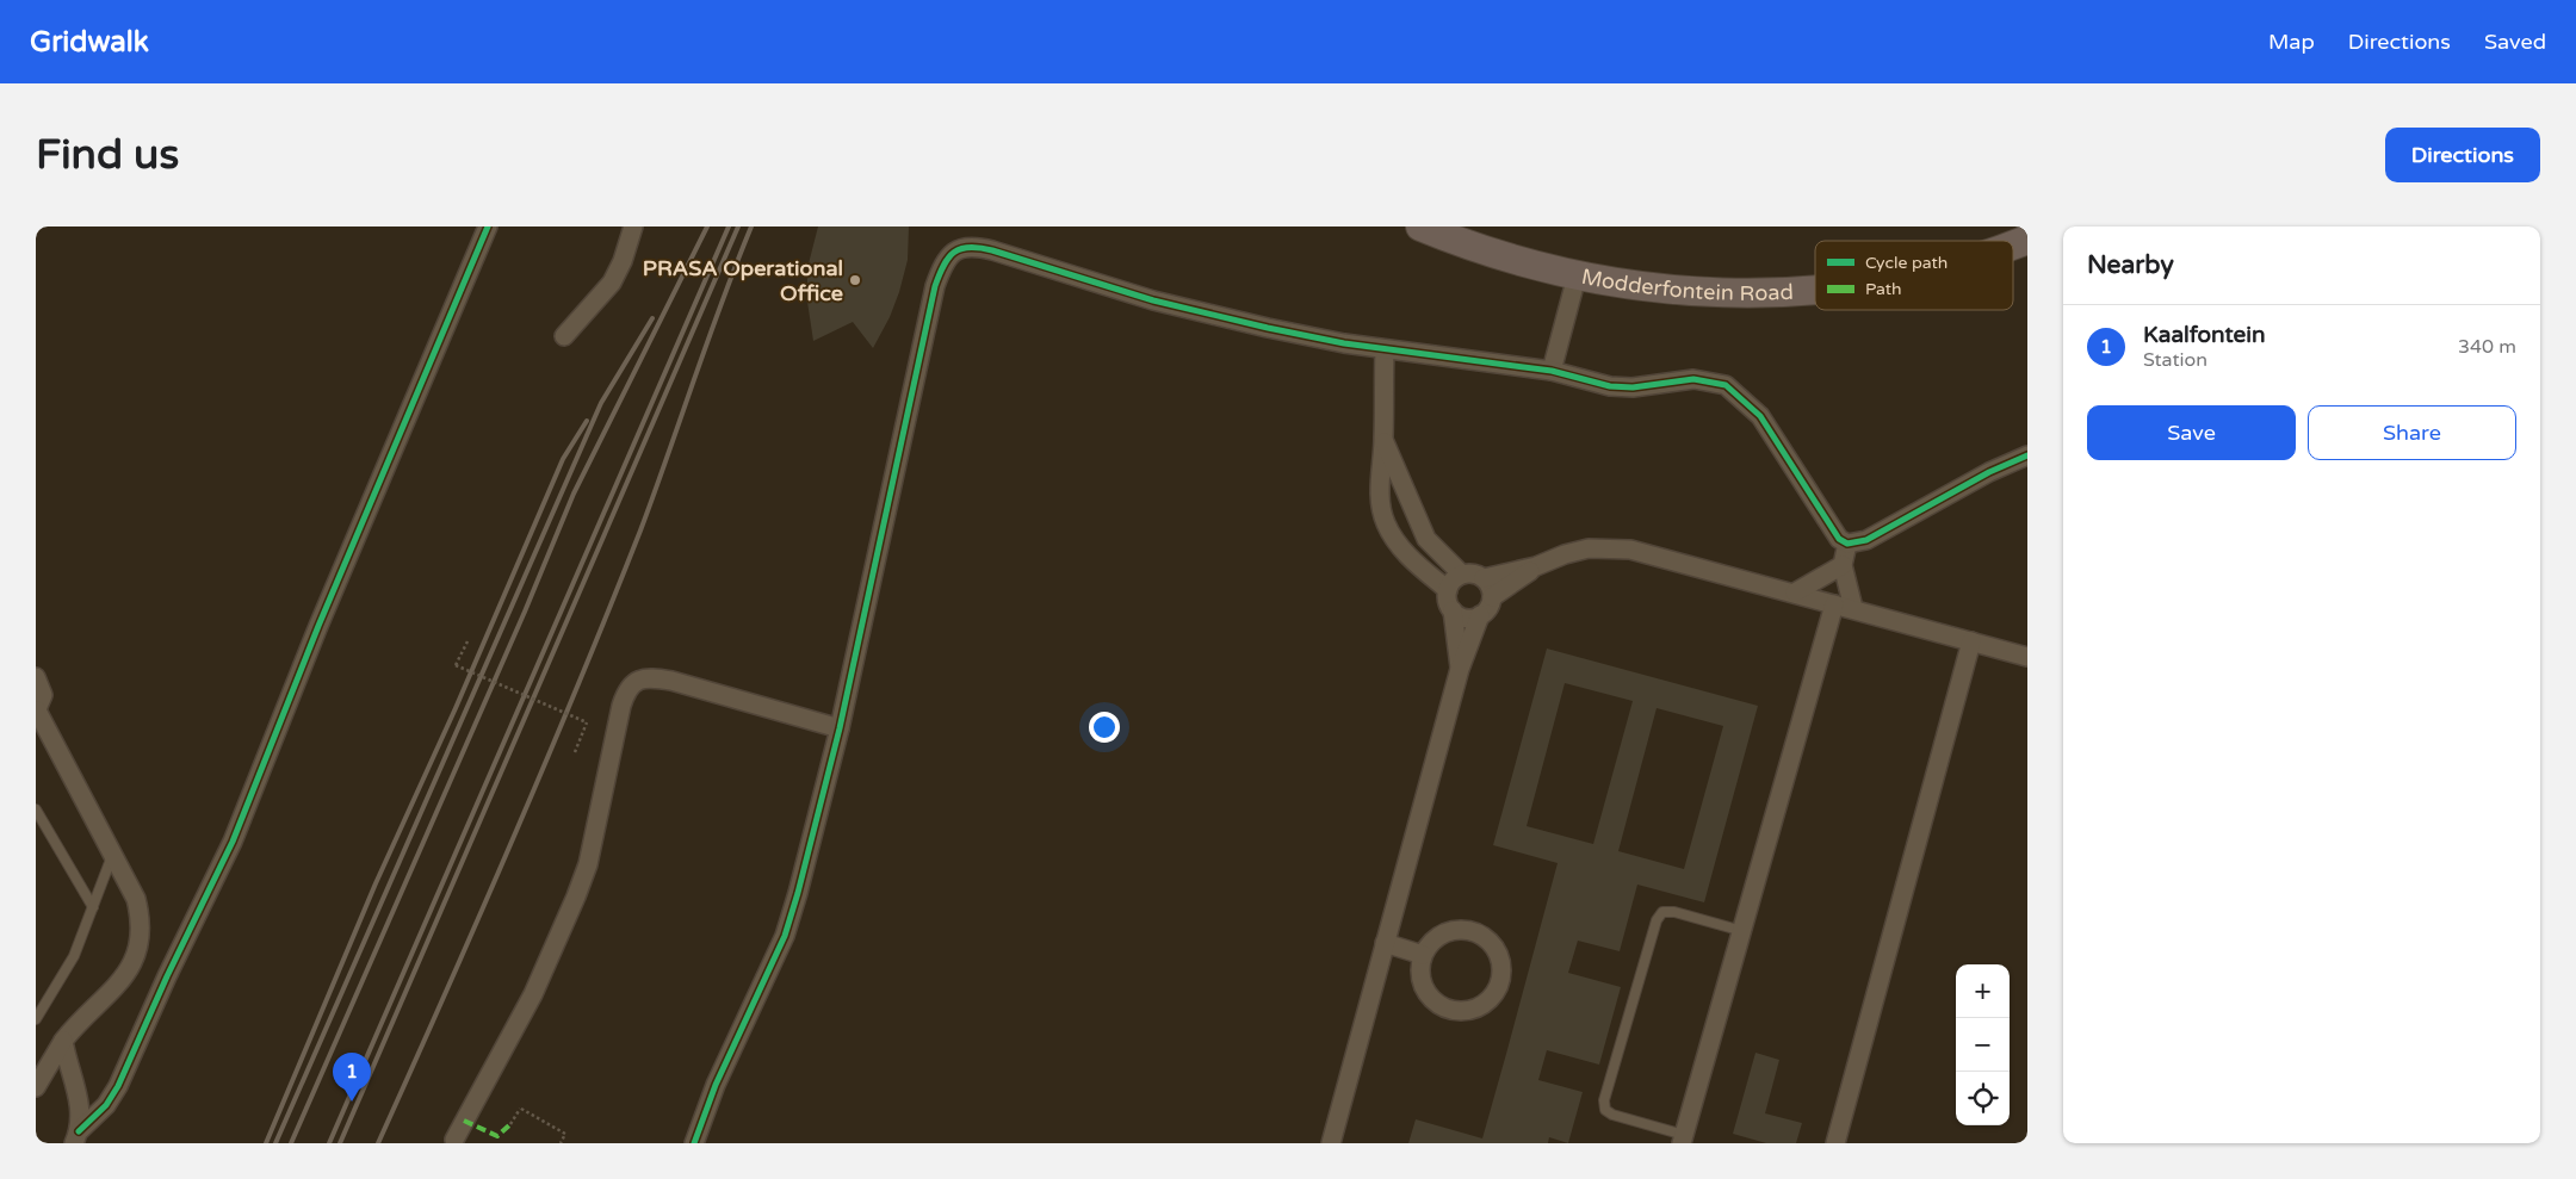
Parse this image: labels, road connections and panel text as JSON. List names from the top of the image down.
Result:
{
  "streets": {
    "main road": ["Modderfontein Road"]
  },
  "places": ["PRASA Operational Office"],
  "legend": ["Cycle path", "Path"],
  "page": {
    "header": "Gridwalk",
    "nav": ["Map", "Directions", "Saved"],
    "buttons": [
      "Directions",
      ["Save", "Share"]
    ],
    "title": "Find us",
    "heading": "Nearby",
    "list": [
      {
        "mark": "1",
        "name": "Kaalfontein",
        "note": "Station",
        "value": "340 m"
      }
    ],
    "map_buttons": ["+", "−"],
    "pins": "1"
  }
}
